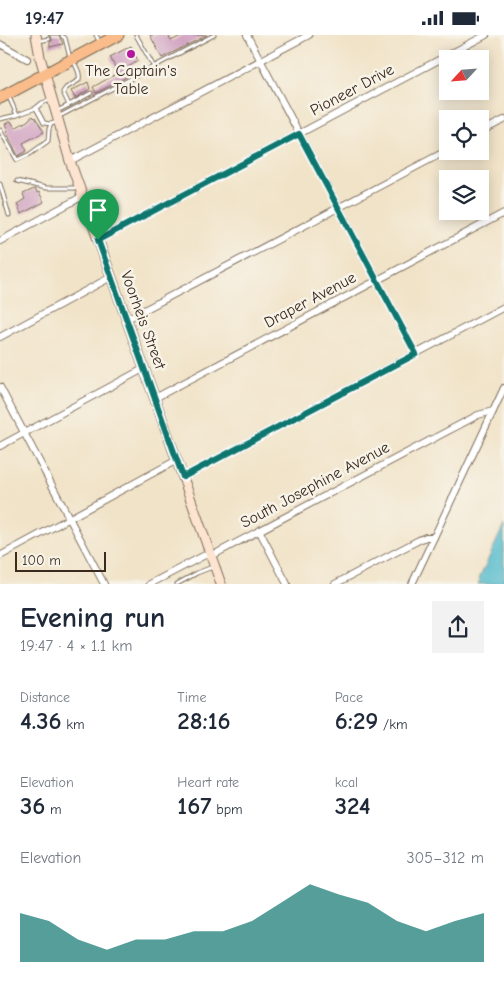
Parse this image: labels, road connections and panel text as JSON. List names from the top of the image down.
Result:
{
  "streets": {
    "street": [
      "Pioneer Drive",
      "Draper Avenue",
      "Voorheis Street",
      "South Josephine Avenue"
    ]
  },
  "crossings": [
    ["Pioneer Drive", "Voorheis Street"],
    ["Draper Avenue", "Voorheis Street"],
    ["Voorheis Street", "South Josephine Avenue"]
  ],
  "places": ["The Captain's Table"],
  "scale_bar": "100 m",
  "north": "bottom left",
  "page": {
    "status": "19:47",
    "scale": "100 m",
    "heading": ["Evening run", "19:47 · 4 × 1.1 km"],
    "stats": [
      ["Distance", "4.36 km"],
      ["Time", "28:16"],
      ["Pace", "6:29 /km"],
      ["Elevation", "36 m"],
      ["Heart rate", "167 bpm"],
      ["kcal", "324"]
    ],
    "chart": ["Elevation", "305–312 m"]
  }
}
